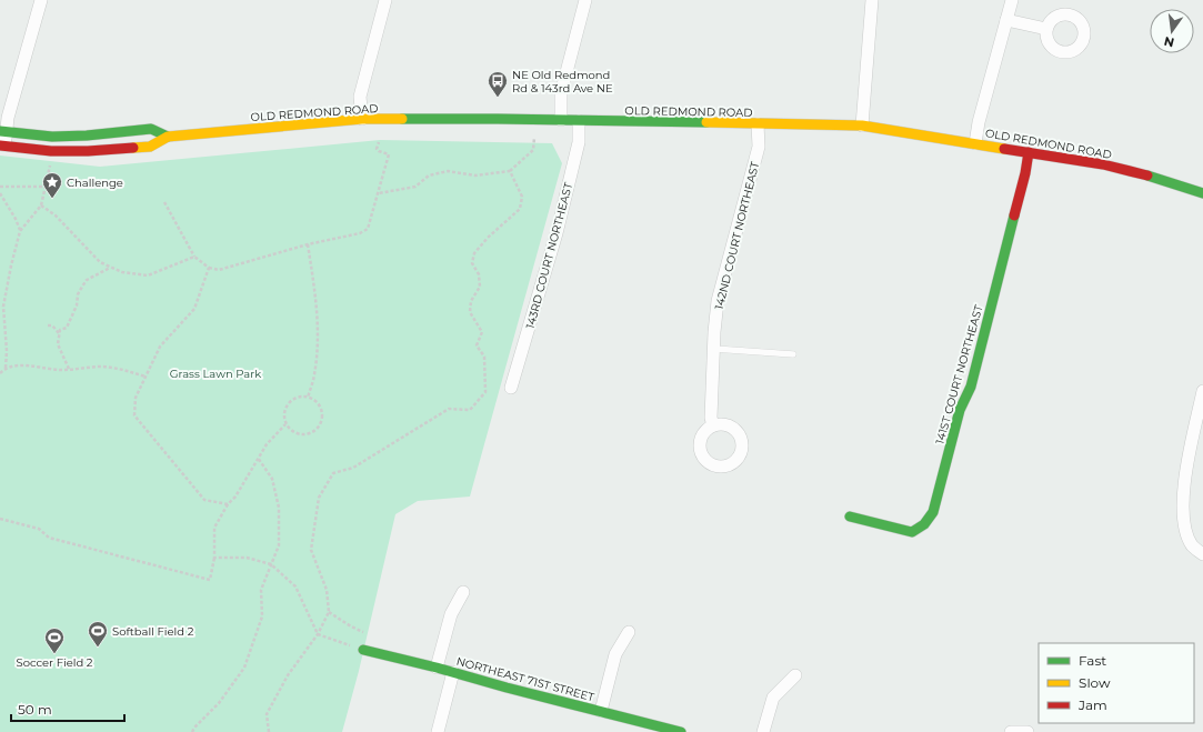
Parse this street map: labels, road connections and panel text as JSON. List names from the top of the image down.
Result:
{
  "streets": {
    "main road": ["OLD REDMOND ROAD", "141ST COURT NORTHEAST", "NORTHEAST 71ST STREET"],
    "street": ["142ND COURT NORTHEAST", "143RD COURT NORTHEAST"]
  },
  "crossings": [
    ["OLD REDMOND ROAD", "142ND COURT NORTHEAST"],
    ["OLD REDMOND ROAD", "143RD COURT NORTHEAST"],
    ["OLD REDMOND ROAD", "141ST COURT NORTHEAST"]
  ],
  "parks": ["Grass Lawn Park"],
  "places": {
    "bus stop": ["NE Old Redmond Rd & 143rd Ave NE"],
    "place": ["Challenge"],
    "sports": ["Softball Field 2", "Soccer Field 2"]
  },
  "legend": ["Fast", "Slow", "Jam"],
  "scale_bar": "50 m",
  "north": "bottom"
}
